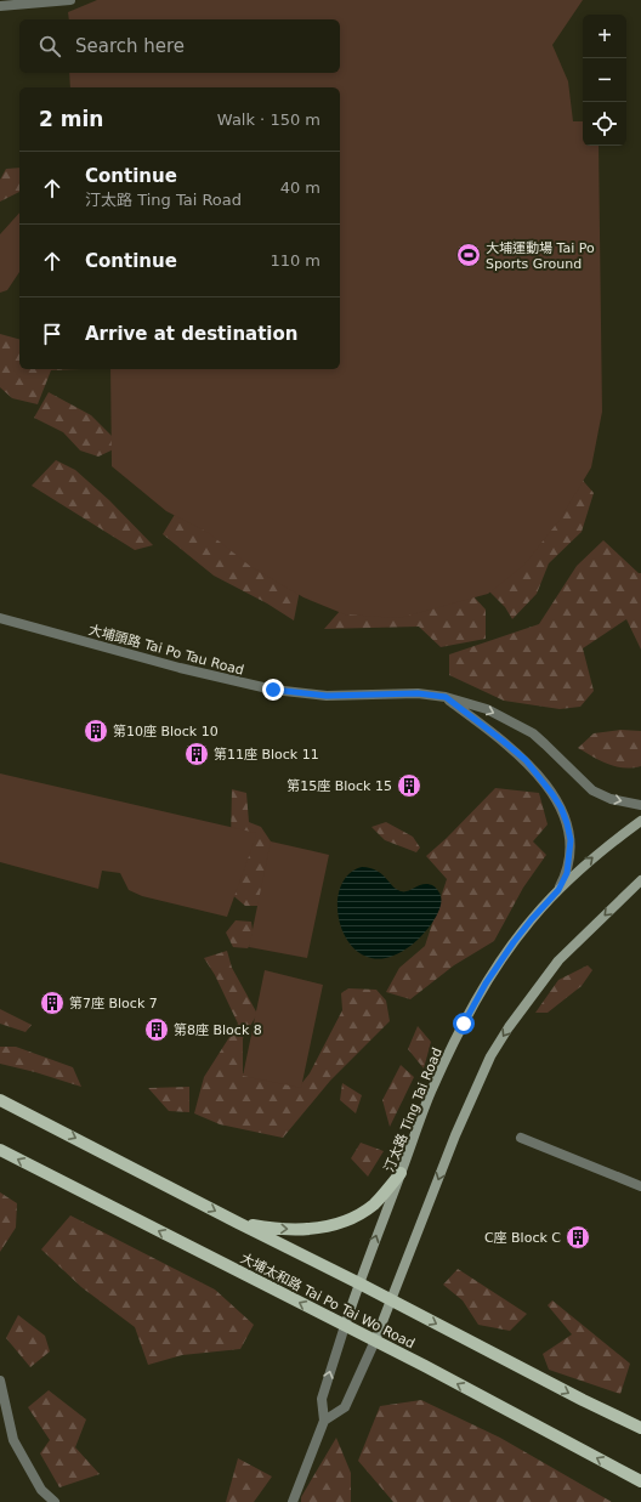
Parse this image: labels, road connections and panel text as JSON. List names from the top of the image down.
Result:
{
  "streets": {
    "main road": ["汀太路 Ting Tai Road", "大埔太和路 Tai Po Tai Wo Road"],
    "street": ["大埔頭路 Tai Po Tau Road"]
  },
  "crossings": [
    ["汀太路 Ting Tai Road", "大埔太和路 Tai Po Tai Wo Road"]
  ],
  "places": {
    "sports": ["大埔運動場 Tai Po Sports Ground"],
    "building": [
      "第10座 Block 10",
      "第11座 Block 11",
      "第15座 Block 15",
      "第7座 Block 7",
      "第8座 Block 8",
      "C座 Block C"
    ]
  },
  "page": {
    "map_buttons": ["+", "−"],
    "search": "Search here",
    "heading": ["2 min", "Walk · 150 m"],
    "list": [
      ["Continue", "汀太路 Ting Tai Road", "40 m"],
      ["Continue", "110 m"],
      "Arrive at destination"
    ]
  }
}
